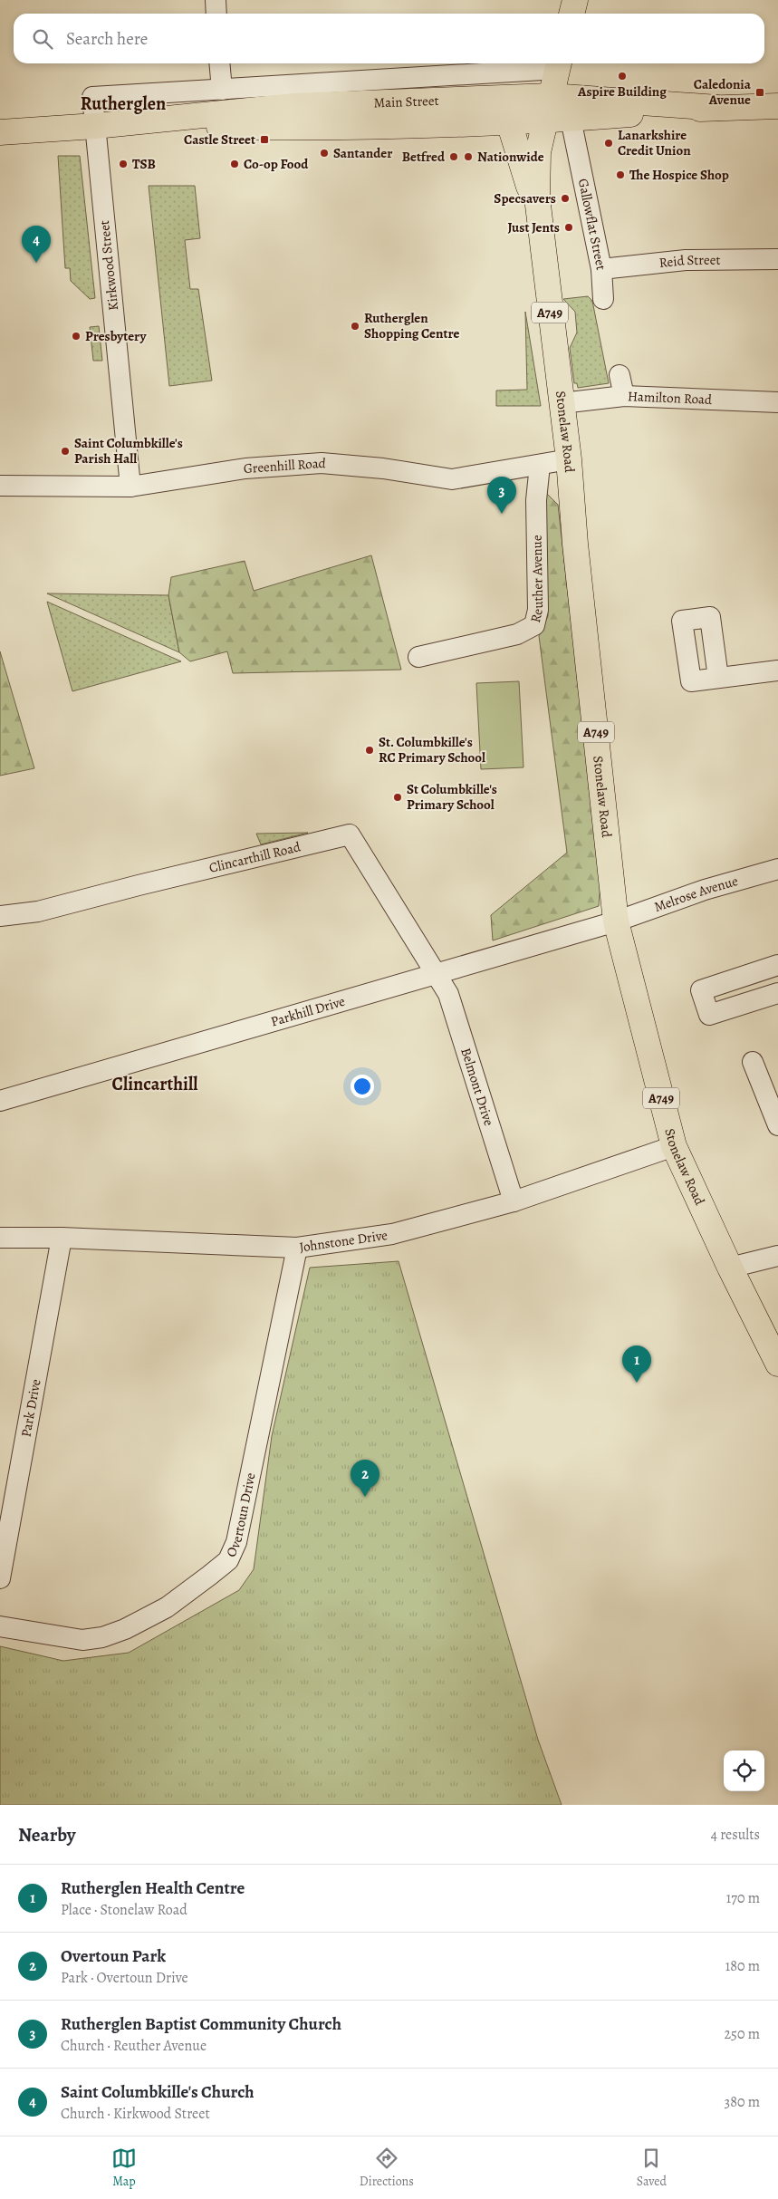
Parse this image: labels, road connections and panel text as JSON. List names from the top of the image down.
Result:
{
  "streets": {
    "main road": ["Main Street", "A749", "Stonelaw Road"],
    "street": [
      "Gallowflat Street",
      "Reid Street",
      "Kirkwood Street",
      "Hamilton Road",
      "Greenhill Road",
      "Reuther Avenue",
      "Clincarthill Road",
      "Melrose Avenue",
      "Parkhill Drive",
      "Belmont Drive",
      "Johnstone Drive",
      "Park Drive",
      "Overtoun Drive"
    ]
  },
  "crossings": [
    ["Main Street", "Gallowflat Street"],
    ["Main Street", "Kirkwood Street"],
    ["Main Street", "A749"],
    ["Main Street", "Stonelaw Road"],
    ["Gallowflat Street", "Reid Street"],
    ["Kirkwood Street", "Greenhill Road"],
    ["A749", "Stonelaw Road"],
    ["Hamilton Road", "Stonelaw Road"],
    ["Stonelaw Road", "Greenhill Road"],
    ["Stonelaw Road", "Melrose Avenue"],
    ["Stonelaw Road", "Parkhill Drive"],
    ["Stonelaw Road", "Johnstone Drive"],
    ["Greenhill Road", "Reuther Avenue"],
    ["Clincarthill Road", "Parkhill Drive"],
    ["Clincarthill Road", "Belmont Drive"],
    ["Melrose Avenue", "Parkhill Drive"],
    ["Parkhill Drive", "Belmont Drive"],
    ["Belmont Drive", "Johnstone Drive"],
    ["Johnstone Drive", "Park Drive"],
    ["Johnstone Drive", "Overtoun Drive"]
  ],
  "districts": ["Rutherglen", "Clincarthill"],
  "places": {
    "other": [
      "Aspire Building",
      "Lanarkshire Credit Union",
      "Santander",
      "Betfred",
      "Nationwide",
      "TSB",
      "Co-op Food",
      "The Hospice Shop",
      "Specsavers",
      "Just Jents",
      "Rutherglen Shopping Centre",
      "Presbytery",
      "Saint Columbkille's Parish Hall",
      "St. Columbkille's RC Primary School",
      "St Columbkille's Primary School"
    ],
    "transit": ["Caledonia Avenue", "Castle Street"]
  },
  "page": {
    "search": "Search here",
    "pins": [
      "4",
      "3",
      "1",
      "2"
    ],
    "heading": ["Nearby", "4 results"],
    "list": [
      {
        "mark": "1",
        "name": "Rutherglen Health Centre",
        "note": "Place · Stonelaw Road",
        "value": "170 m"
      },
      {
        "mark": "2",
        "name": "Overtoun Park",
        "note": "Park · Overtoun Drive",
        "value": "180 m"
      },
      {
        "mark": "3",
        "name": "Rutherglen Baptist Community Church",
        "note": "Church · Reuther Avenue",
        "value": "250 m"
      },
      {
        "mark": "4",
        "name": "Saint Columbkille's Church",
        "note": "Church · Kirkwood Street",
        "value": "380 m"
      }
    ],
    "nav": ["Map", "Directions", "Saved"]
  }
}
